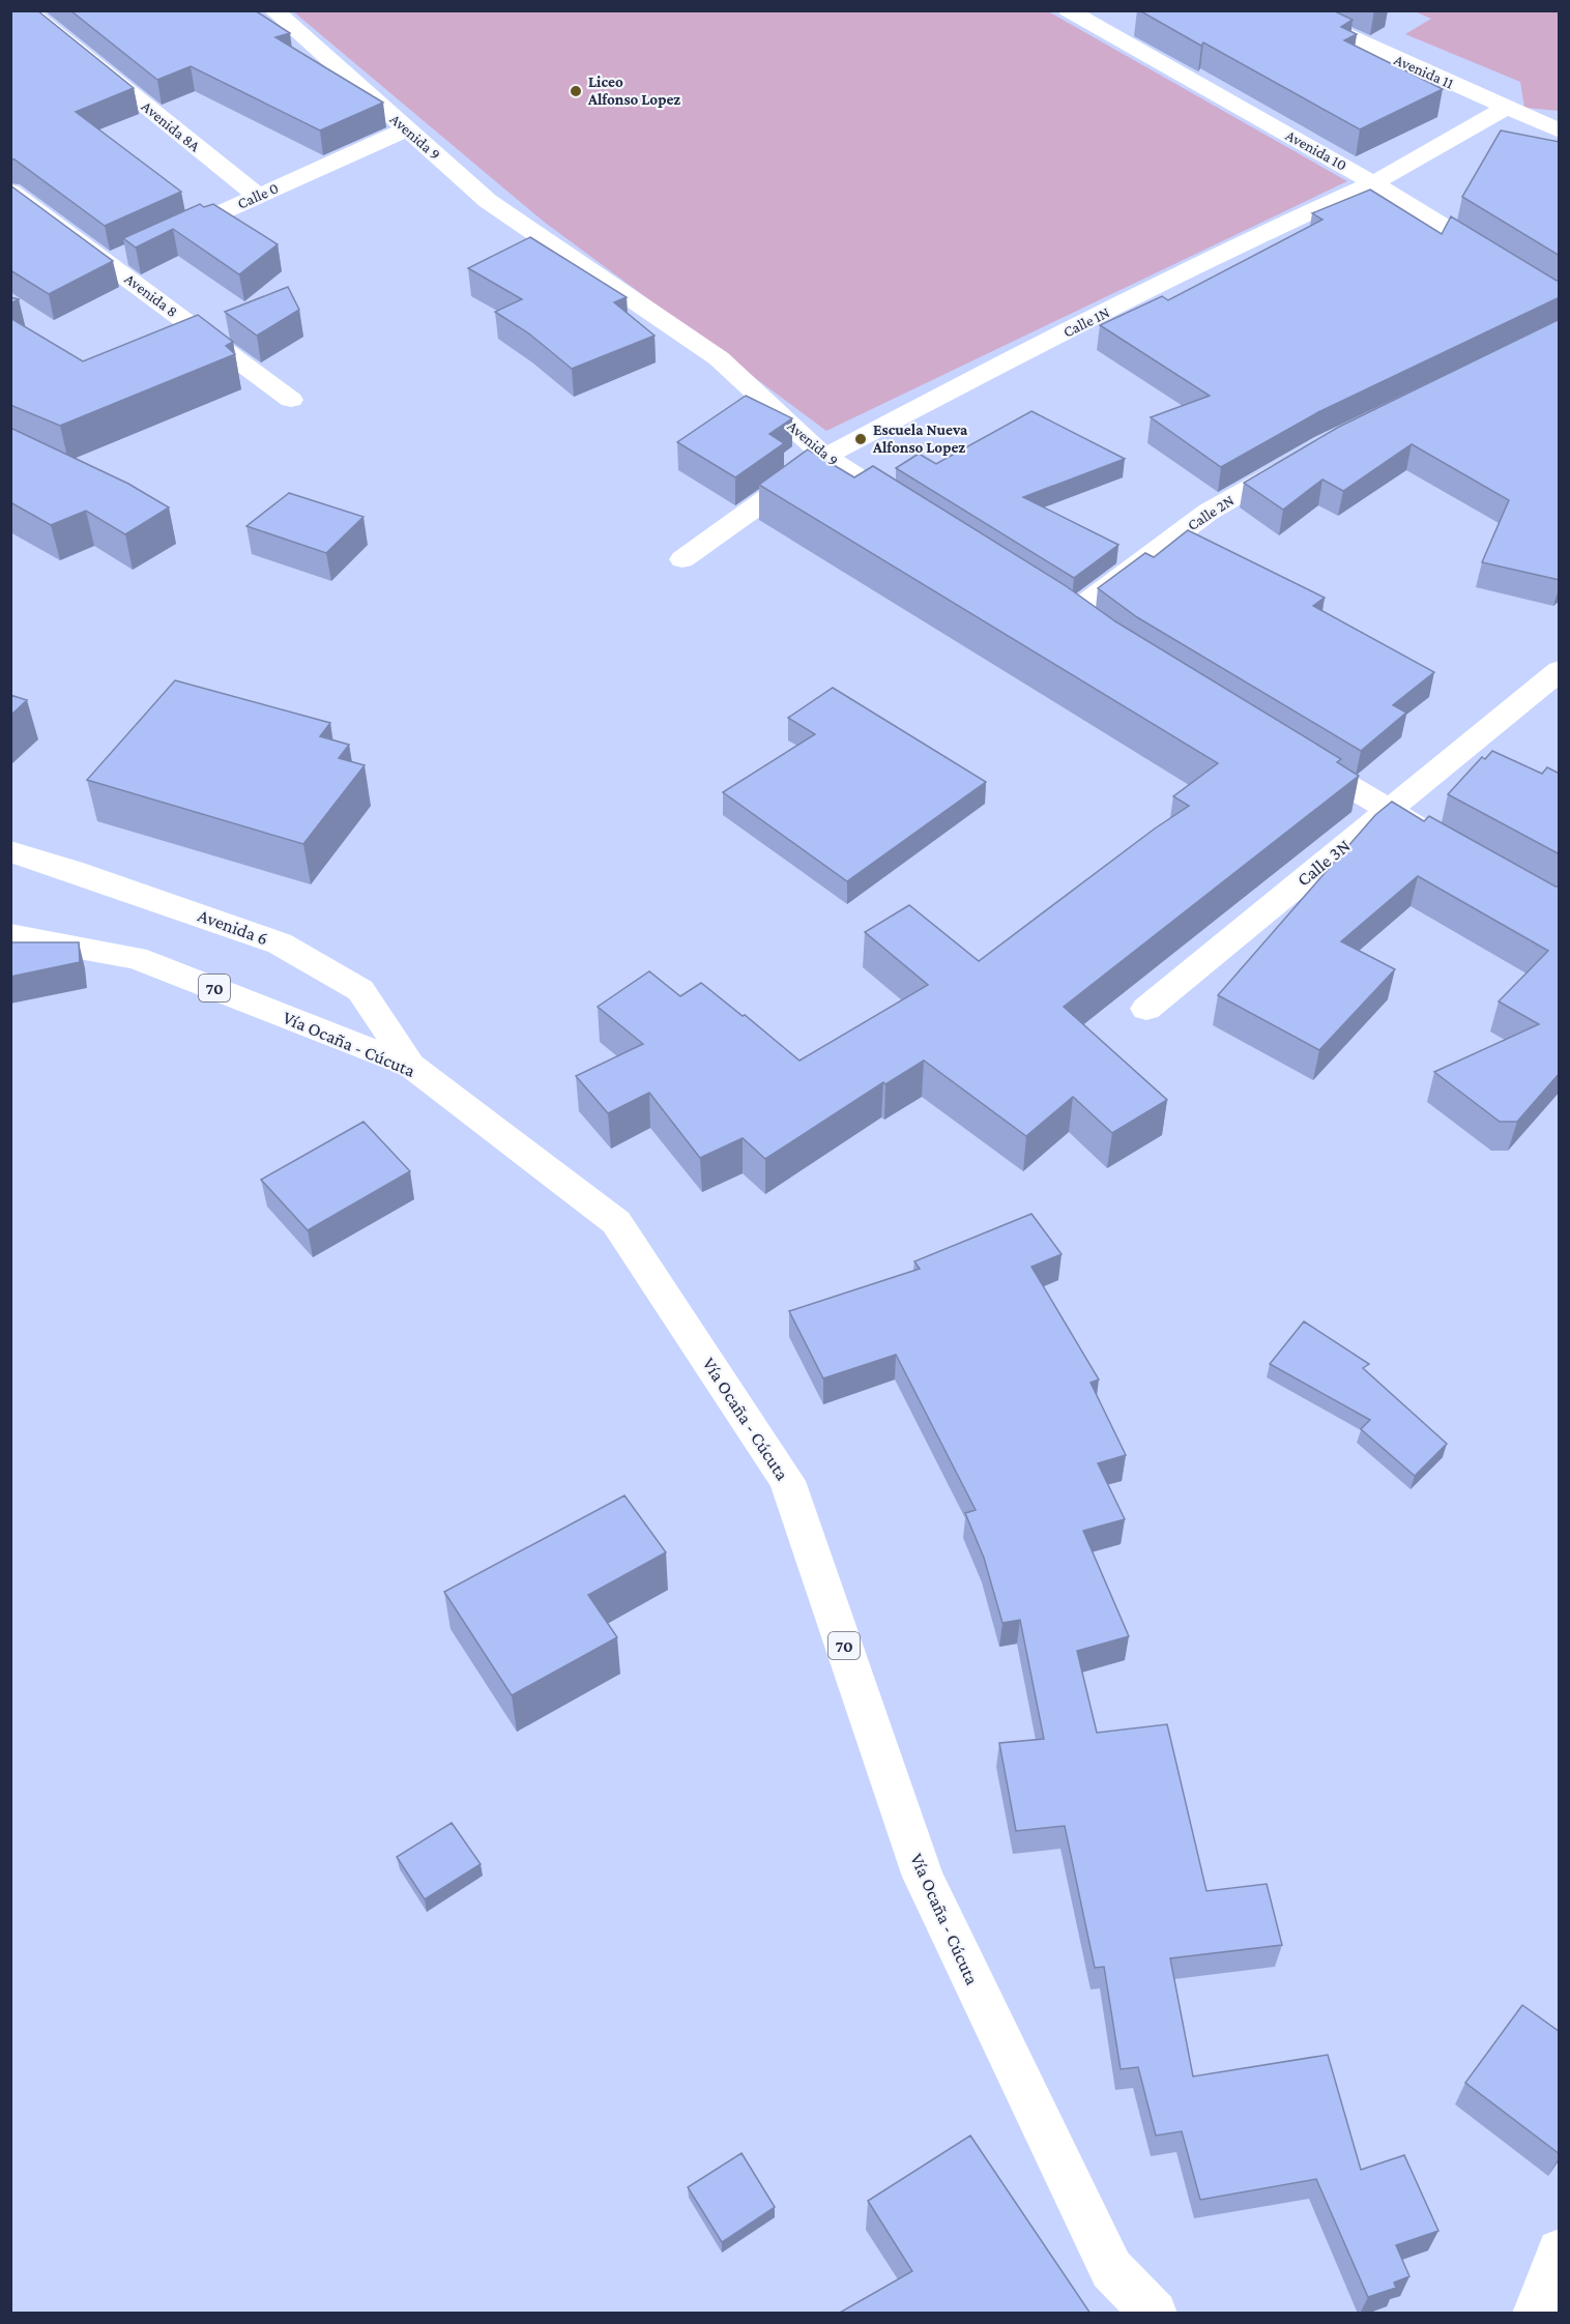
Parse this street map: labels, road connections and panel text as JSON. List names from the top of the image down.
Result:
{
  "streets": {
    "street": [
      "Avenida 11",
      "Avenida 8A",
      "Avenida 9",
      "Avenida 10",
      "Calle 0",
      "Avenida 8",
      "Calle 1N",
      "Calle 2N",
      "Calle 3N",
      "Avenida 6",
      "70",
      "Vía Ocaña - Cúcuta"
    ]
  },
  "crossings": [
    ["Avenida 11", "Calle 1N"],
    ["Avenida 8A", "Calle 0"],
    ["Avenida 9", "Calle 0"],
    ["Avenida 9", "Calle 1N"],
    ["Avenida 10", "Calle 1N"],
    ["Avenida 6", "Vía Ocaña - Cúcuta"]
  ],
  "places": ["Liceo Alfonso Lopez", "Escuela Nueva Alfonso Lopez"]
}
